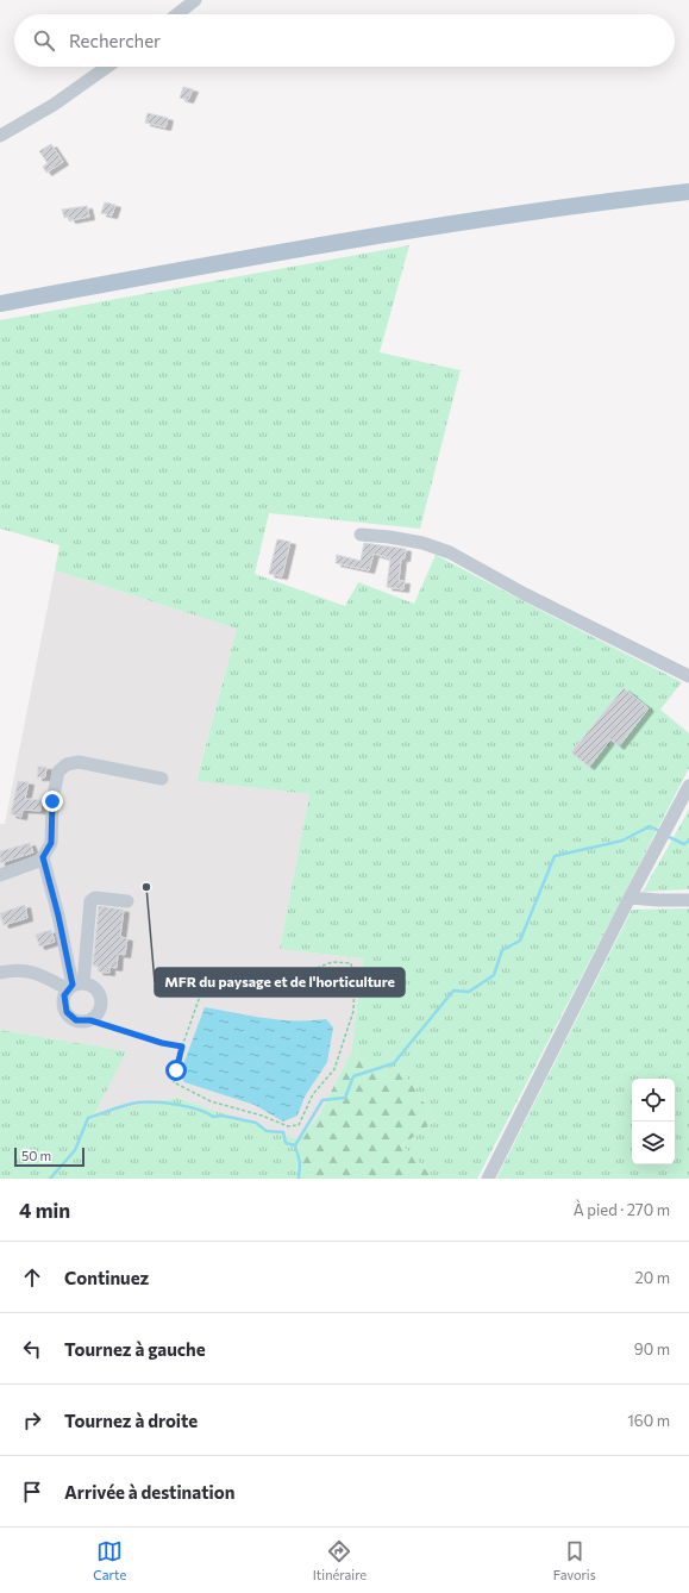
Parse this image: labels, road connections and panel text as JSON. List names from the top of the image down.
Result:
{
  "places": ["MFR du paysage et de l'horticulture"],
  "scale_bar": "50 m",
  "page": {
    "search": "Rechercher",
    "scale": "50 m",
    "heading": ["4 min", "À pied · 270 m"],
    "list": [
      ["Continuez", "20 m"],
      ["Tournez à gauche", "90 m"],
      ["Tournez à droite", "160 m"],
      "Arrivée à destination"
    ],
    "nav": ["Carte", "Itinéraire", "Favoris"]
  }
}
